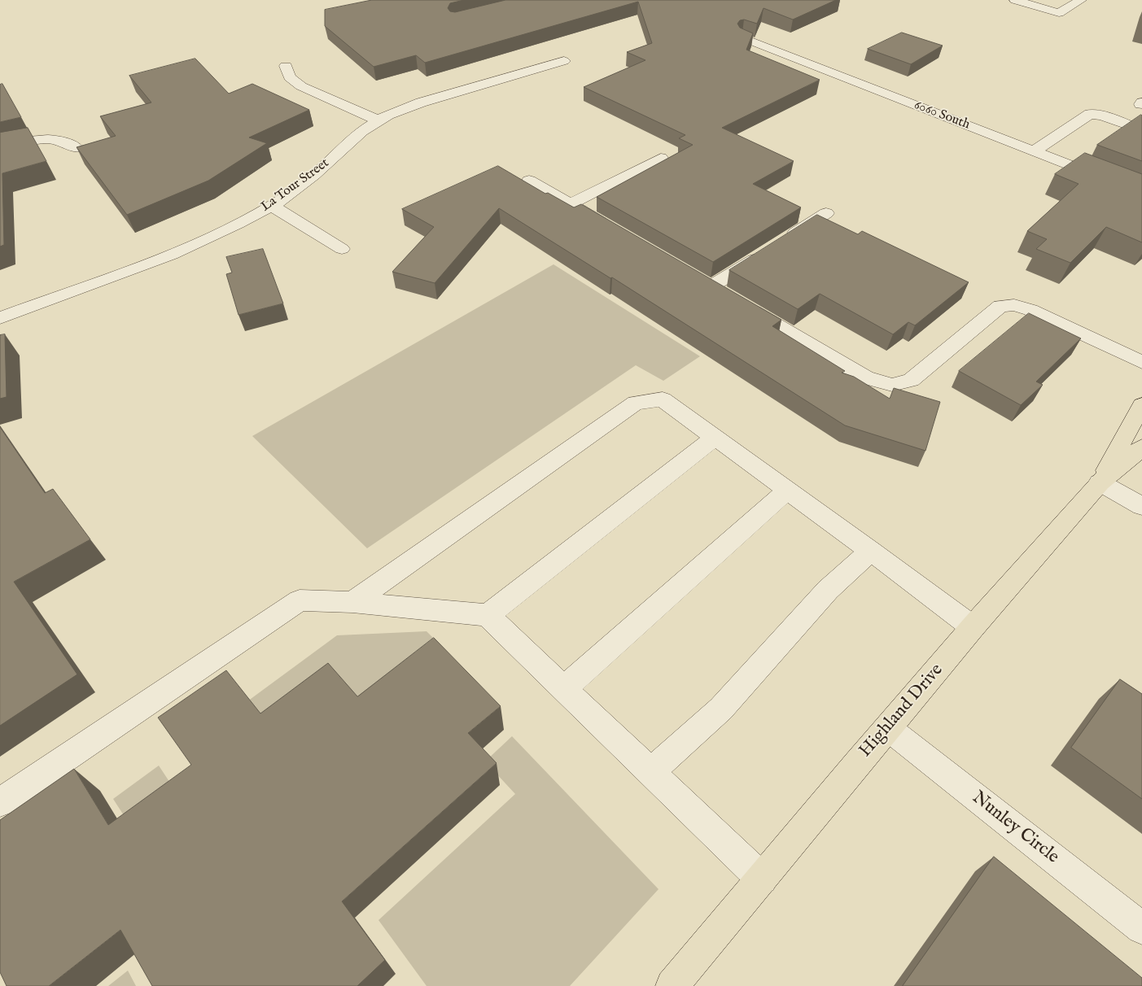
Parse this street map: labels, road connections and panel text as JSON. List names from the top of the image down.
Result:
{
  "streets": {
    "main road": ["Highland Drive"],
    "street": ["6060 South", "La Tour Street", "Nunley Circle"]
  },
  "crossings": [
    ["Highland Drive", "Nunley Circle"]
  ]
}
